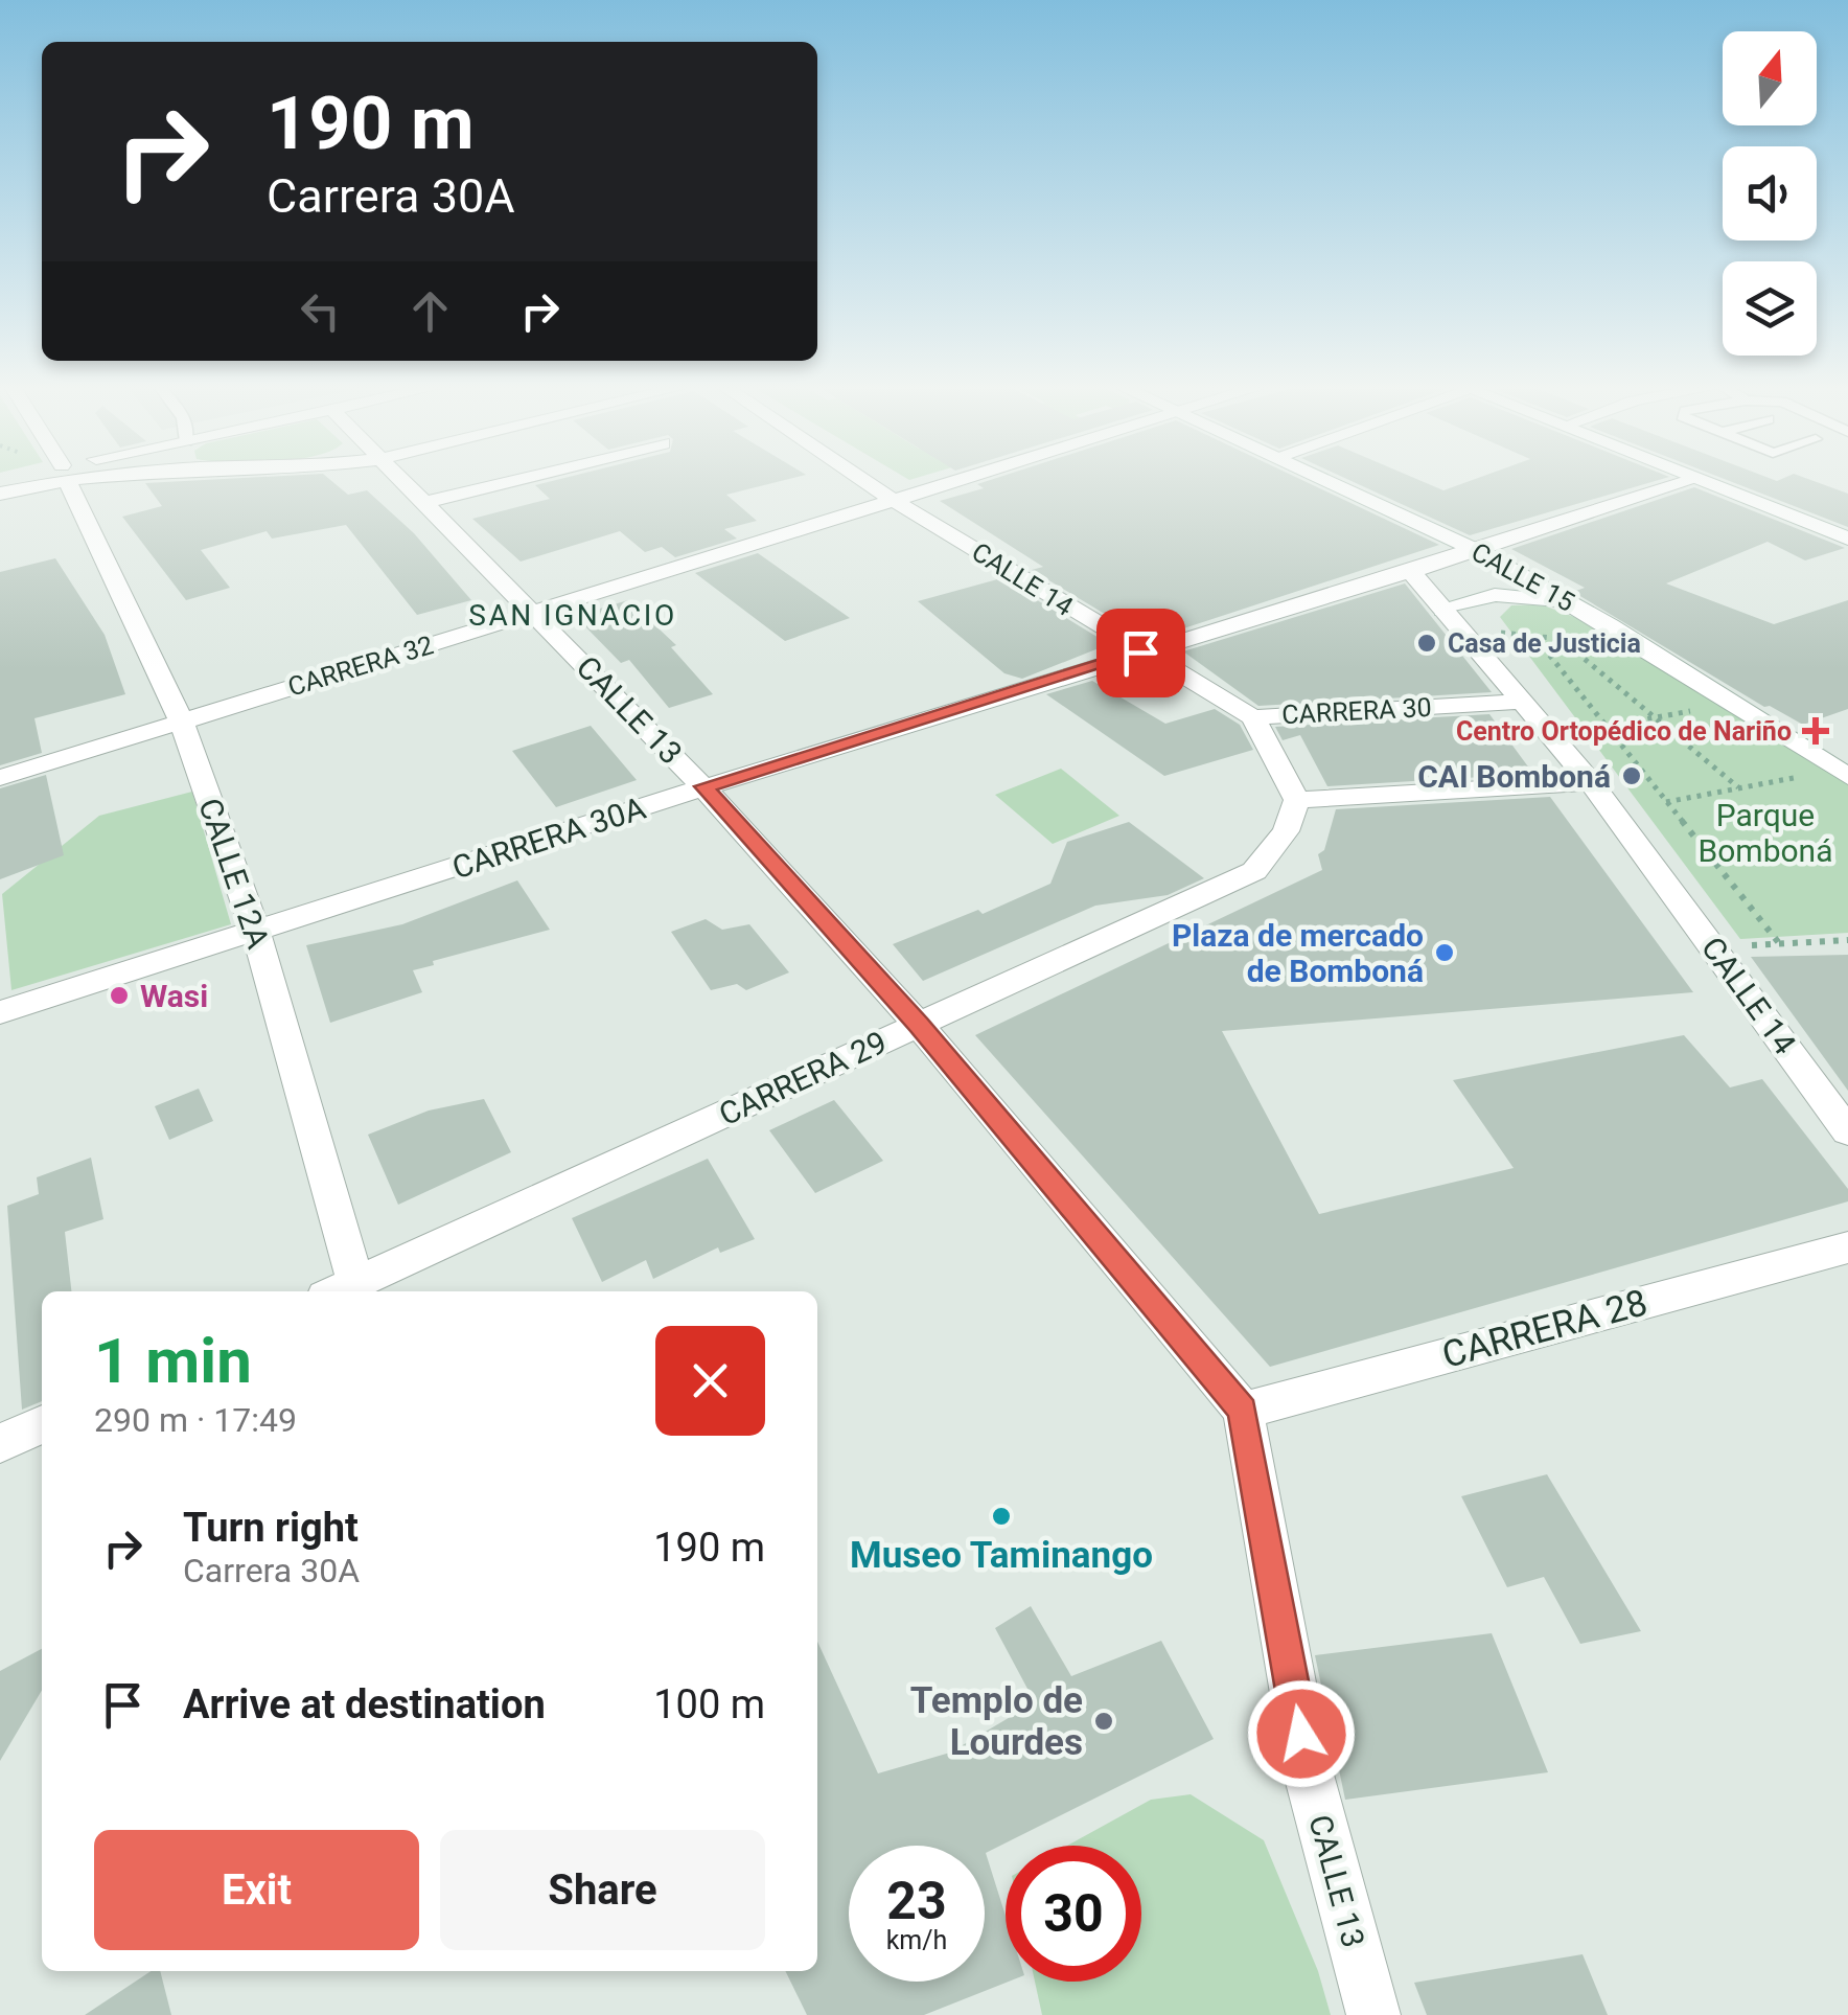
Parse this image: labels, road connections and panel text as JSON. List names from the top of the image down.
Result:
{
  "streets": {
    "street": [
      "CALLE 15",
      "CALLE 14",
      "CARRERA 32",
      "CALLE 13",
      "CARRERA 30",
      "CARRERA 30A",
      "CALLE 12A",
      "CARRERA 29",
      "CARRERA 28"
    ]
  },
  "crossings": [
    ["CALLE 15", "CARRERA 30A"],
    ["CALLE 14", "CARRERA 32"],
    ["CALLE 14", "CARRERA 30"],
    ["CALLE 14", "CARRERA 30A"],
    ["CARRERA 32", "CALLE 13"],
    ["CARRERA 32", "CALLE 12A"],
    ["CALLE 13", "CARRERA 30A"],
    ["CALLE 13", "CARRERA 29"],
    ["CALLE 13", "CARRERA 28"],
    ["CARRERA 30A", "CALLE 12A"],
    ["CALLE 12A", "CARRERA 29"]
  ],
  "districts": ["SAN IGNACIO"],
  "parks": ["Parque Bomboná"],
  "places": {
    "other": [
      "Casa de Justicia",
      "CAI Bomboná",
      "Plaza de mercado de Bomboná",
      "Wasi",
      "Museo Taminango",
      "Templo de Lourdes"
    ],
    "health": ["Centro Ortopédico de Nariño"]
  },
  "north": "top",
  "page": {
    "turn": ["190 m", "Carrera 30A"],
    "heading": ["1 min", "290 m · 17:49"],
    "list": [
      {
        "name": "Turn right",
        "note": "Carrera 30A",
        "value": "190 m"
      },
      {
        "name": "Arrive at destination",
        "value": "100 m"
      }
    ],
    "buttons": ["Exit", "Share"],
    "speed": "23 km/h",
    "limit": "30"
  }
}
